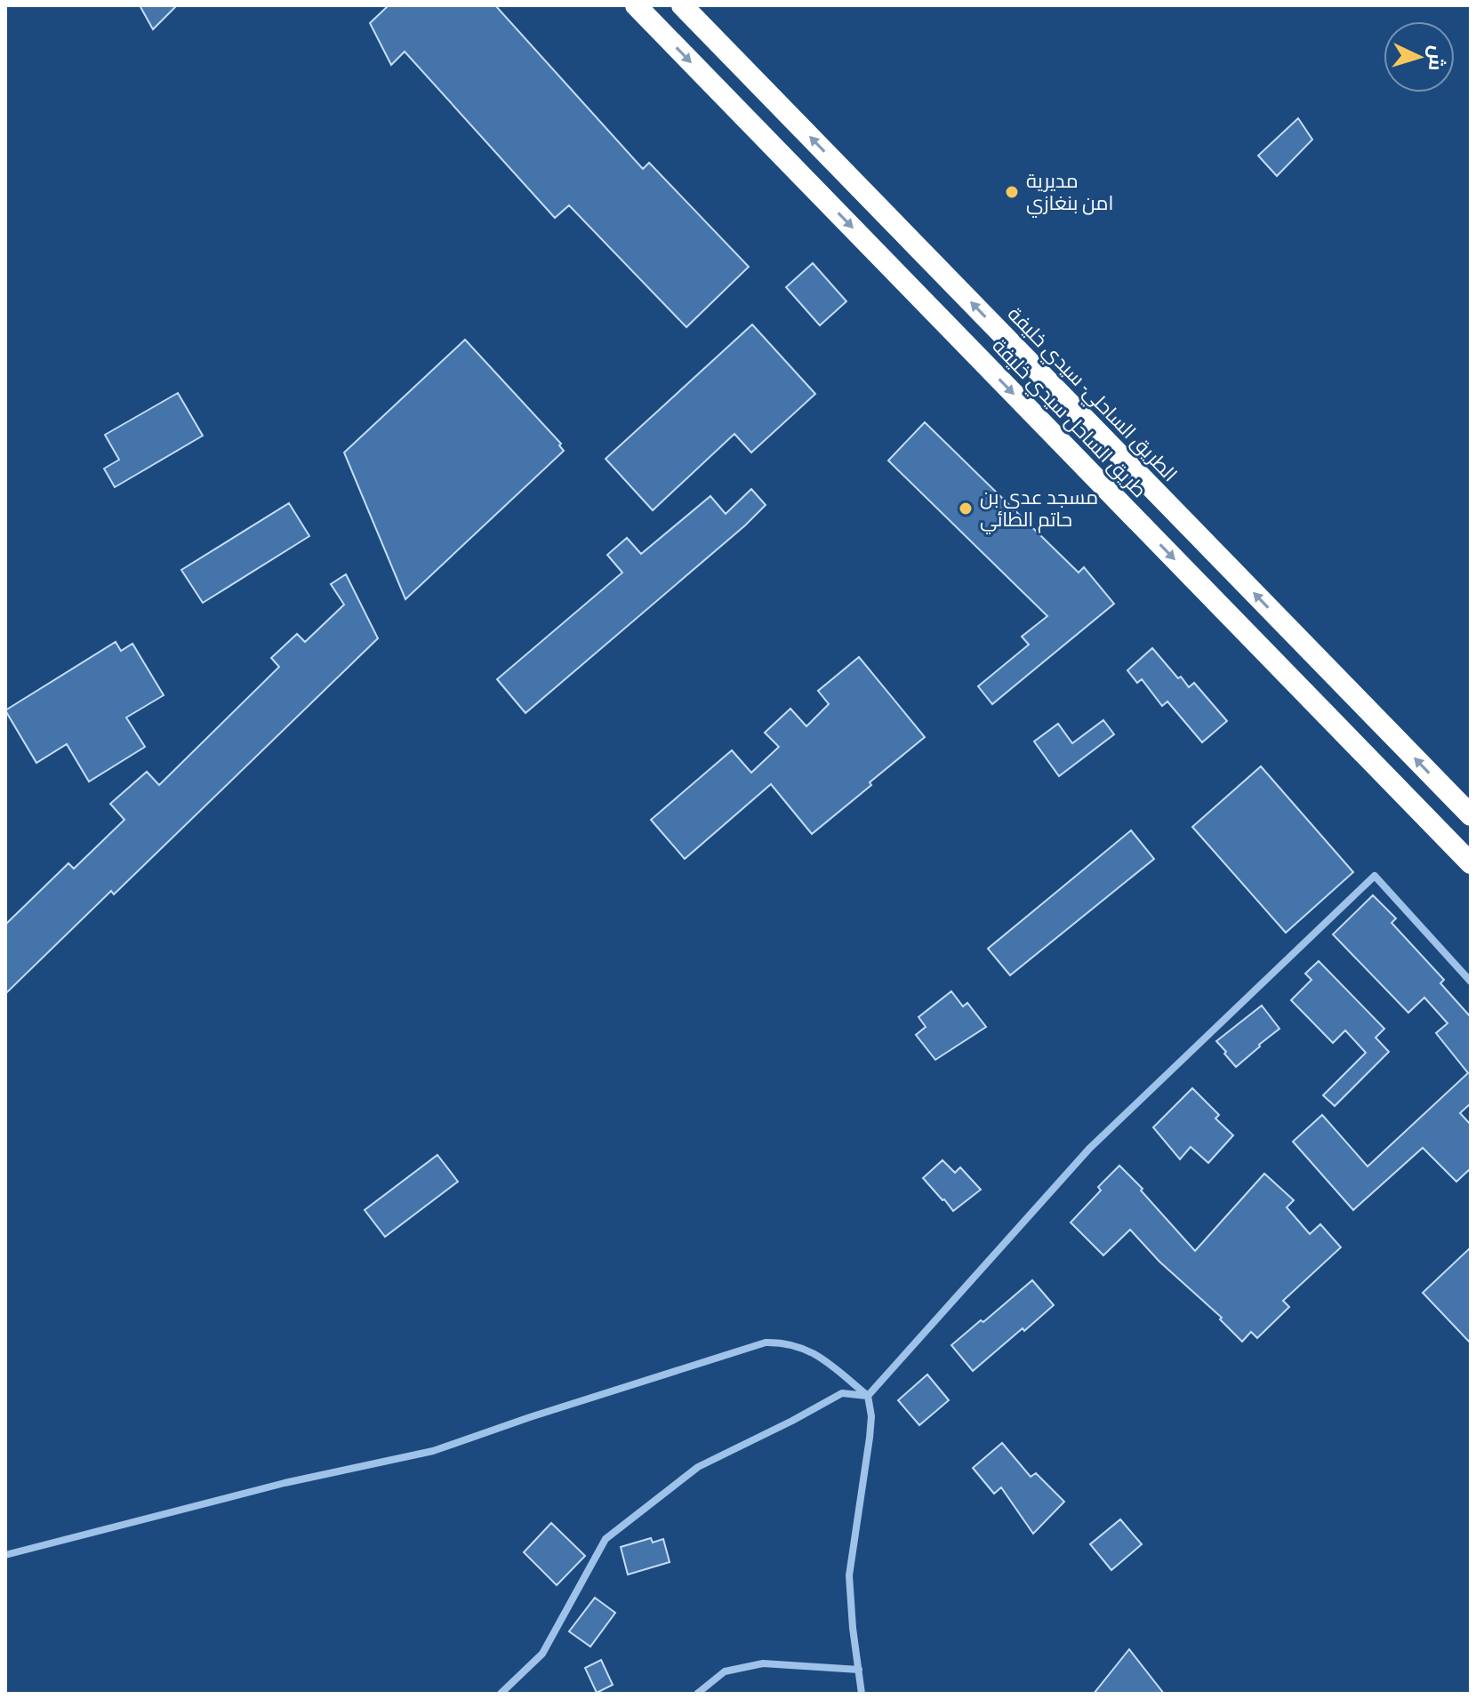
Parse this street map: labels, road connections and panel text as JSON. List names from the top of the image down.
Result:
{
  "streets": {
    "highway": ["الطريق الساحلي- سيدي خليفة", "طريق الساحل سيدي خليفة"]
  },
  "one_way": ["الطريق الساحلي- سيدي خليفة", "طريق الساحل سيدي خليفة"],
  "places": ["مديرية امن بنغازي", "مسجد عدي بن حاتم الطائي"],
  "north": "right"
}
